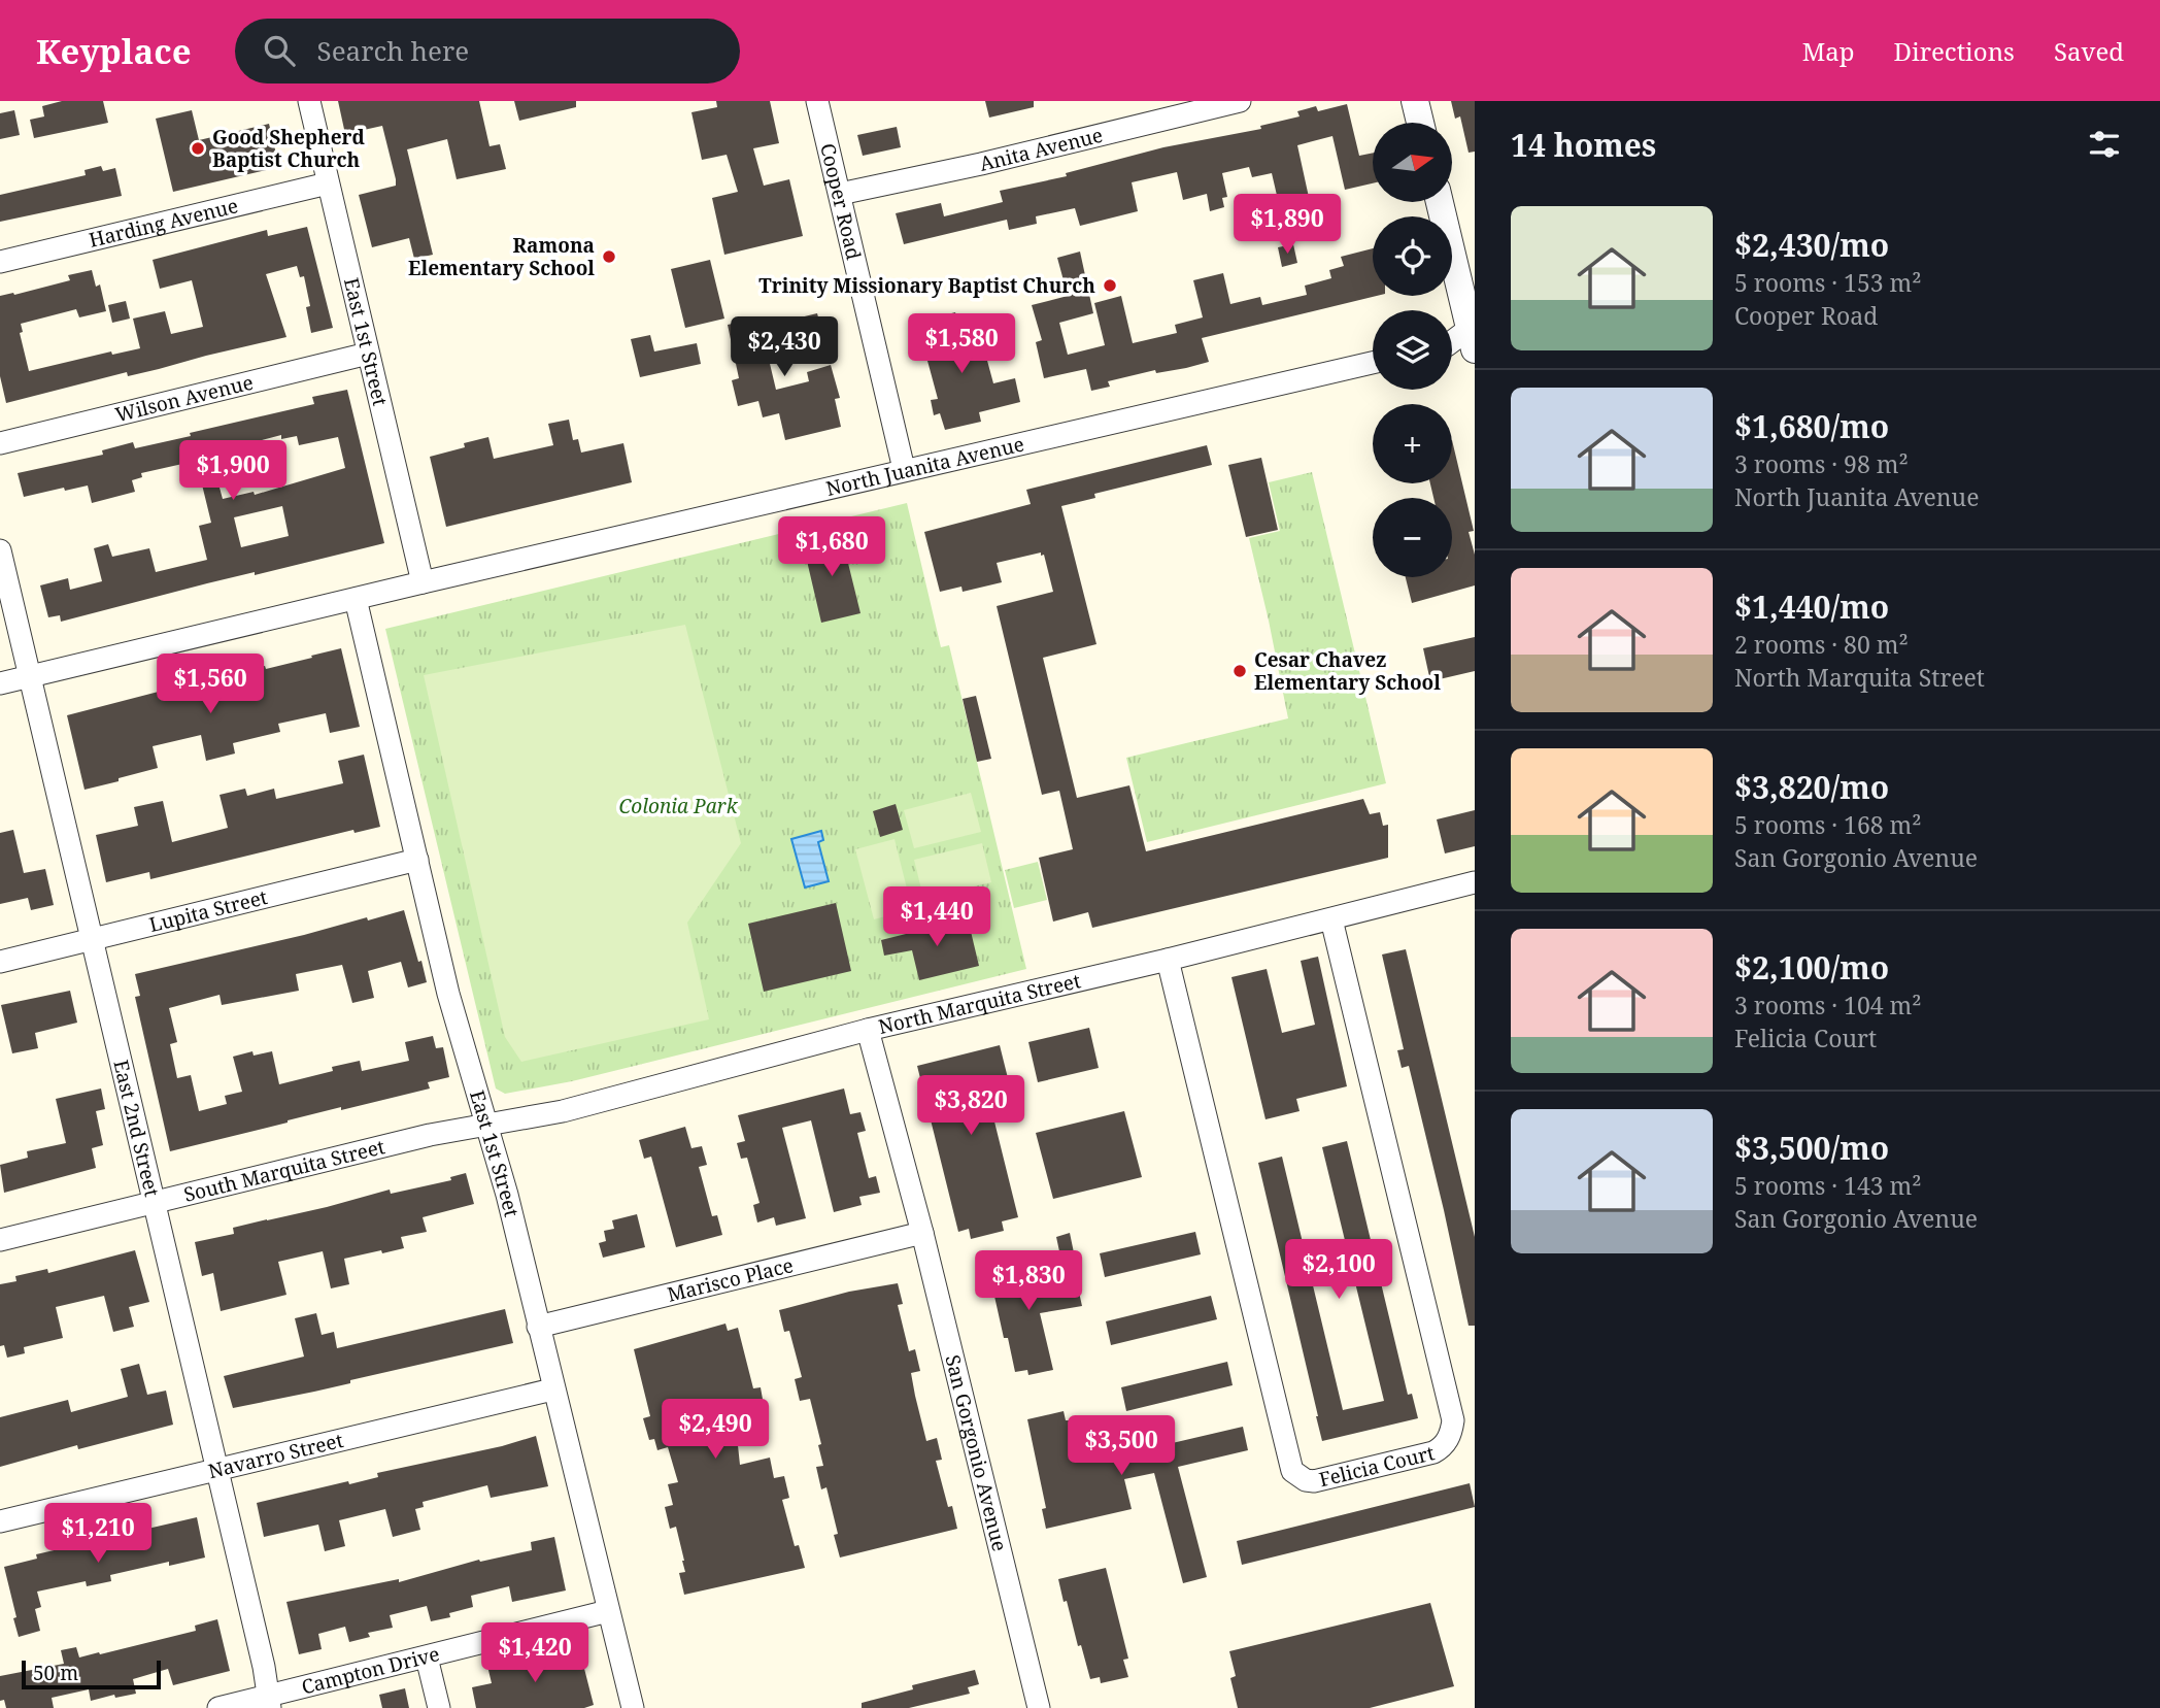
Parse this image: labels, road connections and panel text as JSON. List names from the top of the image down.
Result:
{
  "streets": {
    "street": [
      "Anita Avenue",
      "Cooper Road",
      "Harding Avenue",
      "East 1st Street",
      "Wilson Avenue",
      "North Juanita Avenue",
      "Lupita Street",
      "North Marquita Street",
      "East 2nd Street",
      "South Marquita Street",
      "Marisco Place",
      "San Gorgonio Avenue",
      "Navarro Street",
      "Felicia Court",
      "Campton Drive"
    ]
  },
  "crossings": [
    ["Anita Avenue", "Cooper Road"],
    ["Cooper Road", "North Juanita Avenue"],
    ["Harding Avenue", "East 1st Street"],
    ["East 1st Street", "Wilson Avenue"],
    ["East 1st Street", "North Juanita Avenue"],
    ["East 1st Street", "Lupita Street"],
    ["East 1st Street", "North Marquita Street"],
    ["East 1st Street", "South Marquita Street"],
    ["East 1st Street", "Marisco Place"],
    ["East 1st Street", "Navarro Street"],
    ["East 1st Street", "Campton Drive"],
    ["North Juanita Avenue", "East 2nd Street"],
    ["Lupita Street", "East 2nd Street"],
    ["North Marquita Street", "South Marquita Street"],
    ["North Marquita Street", "San Gorgonio Avenue"],
    ["North Marquita Street", "Felicia Court"],
    ["East 2nd Street", "South Marquita Street"],
    ["East 2nd Street", "Navarro Street"],
    ["East 2nd Street", "Campton Drive"],
    ["Marisco Place", "San Gorgonio Avenue"]
  ],
  "parks": ["Colonia Park"],
  "places": [
    "Good Shepherd Baptist Church",
    "Ramona Elementary School",
    "Trinity Missionary Baptist Church",
    "Cesar Chavez Elementary School"
  ],
  "scale_bar": "50 m",
  "north": "right",
  "page": {
    "header": "Keyplace",
    "search": "Search here",
    "nav": ["Map", "Directions", "Saved"],
    "heading": "14 homes",
    "map_buttons": ["+", "−"],
    "list": [
      {
        "name": "$2,430/mo",
        "note": "5 rooms · 153 m² · Cooper Road"
      },
      {
        "name": "$1,680/mo",
        "note": "3 rooms · 98 m² · North Juanita Avenue"
      },
      {
        "name": "$1,440/mo",
        "note": "2 rooms · 80 m² · North Marquita Street"
      },
      {
        "name": "$3,820/mo",
        "note": "5 rooms · 168 m² · San Gorgonio Avenue"
      },
      {
        "name": "$2,100/mo",
        "note": "3 rooms · 104 m² · Felicia Court"
      },
      {
        "name": "$3,500/mo",
        "note": "5 rooms · 143 m² · San Gorgonio Avenue"
      }
    ],
    "price": [
      "$1,890",
      "$1,580",
      "$2,430",
      "$1,900",
      "$1,680",
      "$1,560",
      "$1,440",
      "$3,820",
      "$2,100",
      "$1,830",
      "$2,490",
      "$3,500",
      "$1,210",
      "$1,420"
    ],
    "scale": "50 m"
  }
}
